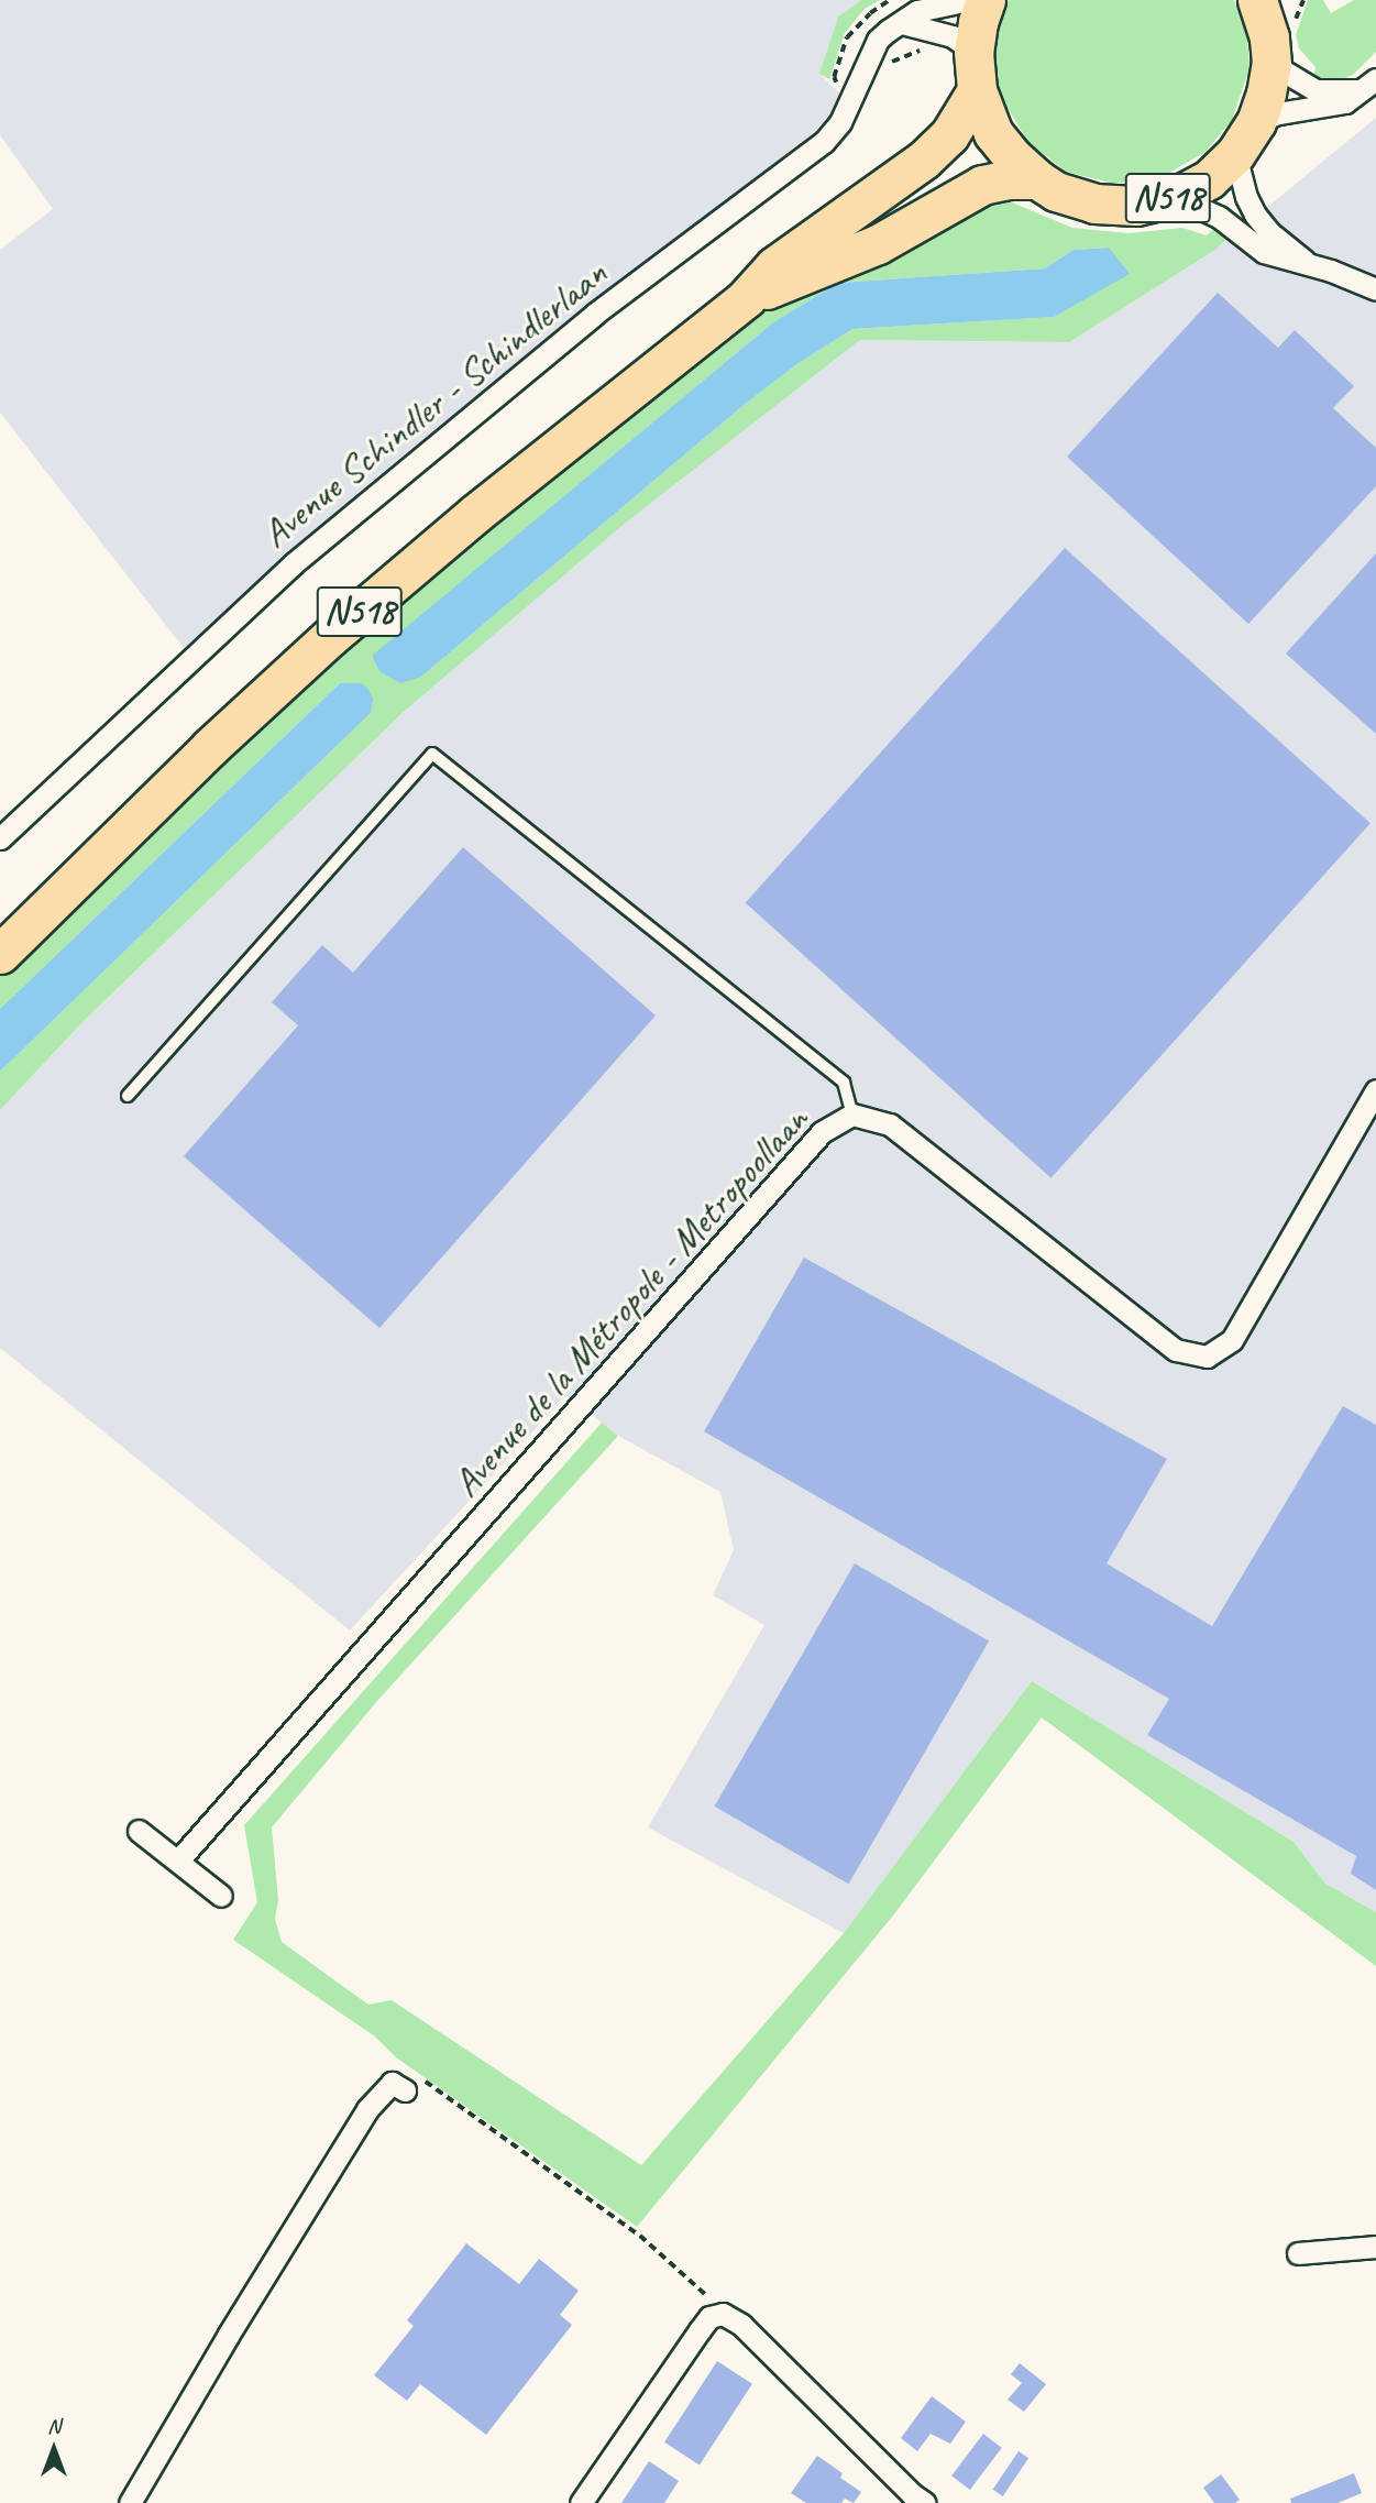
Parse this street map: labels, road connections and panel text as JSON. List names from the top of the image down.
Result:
{
  "streets": {
    "highway": ["N518"],
    "street": ["Avenue Schindler - Schindlerlaan", "Avenue de la Métropole - Metropoollaan"]
  },
  "north": "top"
}
